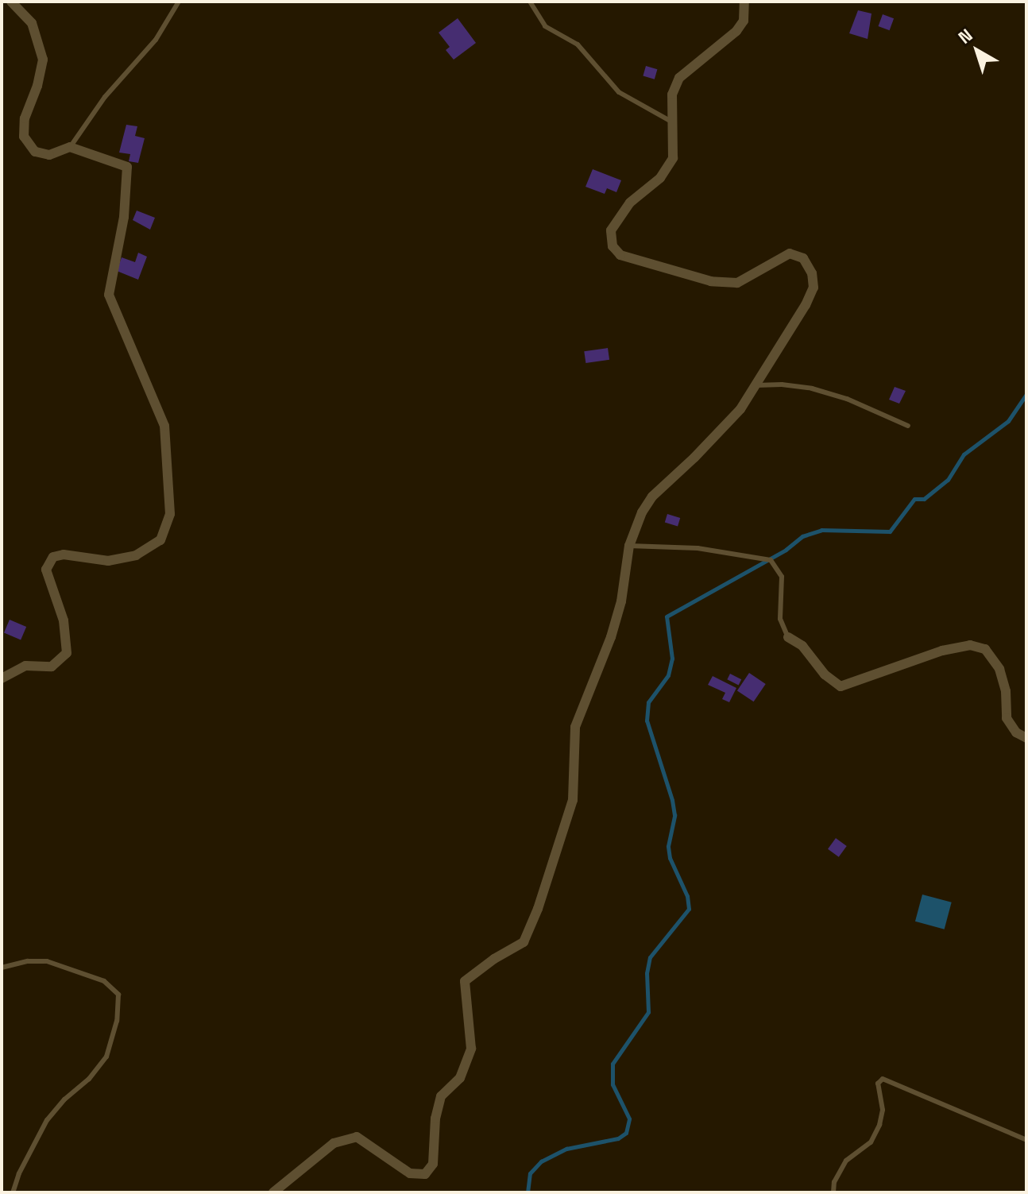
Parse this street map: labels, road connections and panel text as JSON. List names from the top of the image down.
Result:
{
  "north": "top left"
}
